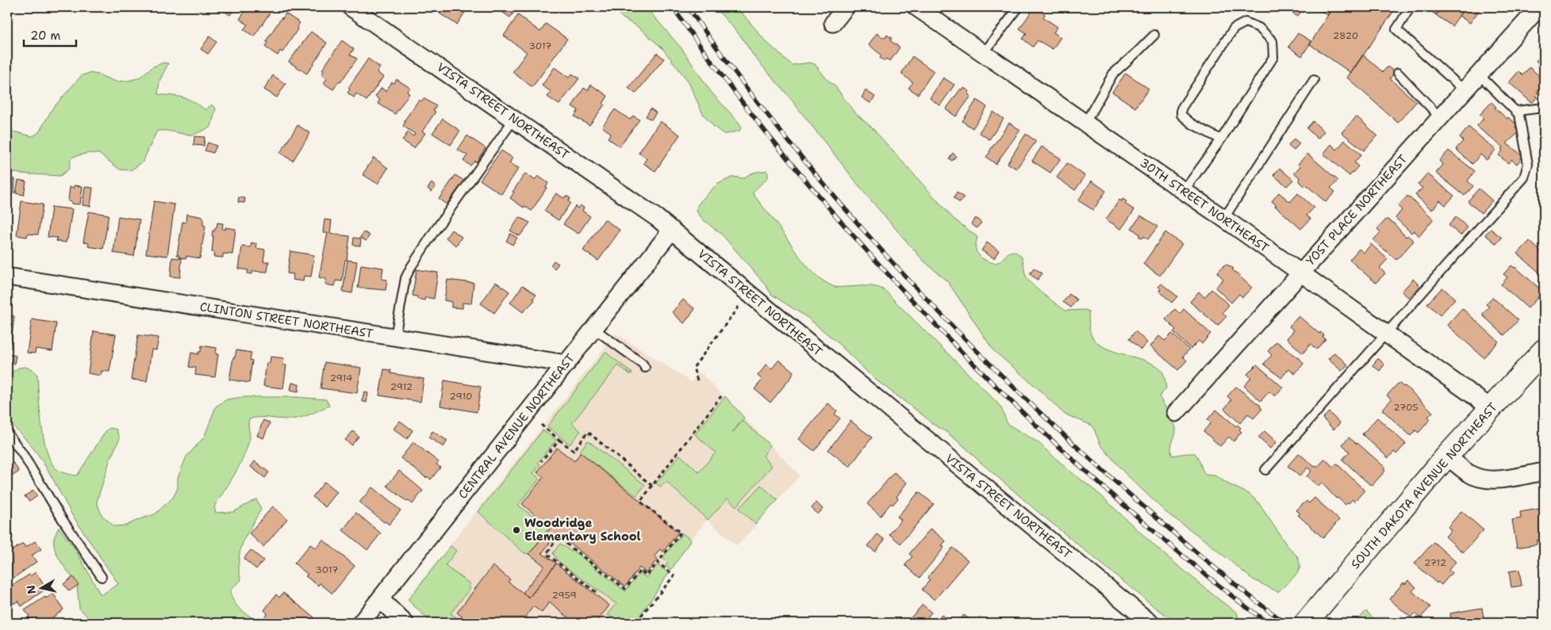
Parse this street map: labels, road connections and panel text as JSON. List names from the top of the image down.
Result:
{
  "streets": {
    "main road": ["SOUTH DAKOTA AVENUE NORTHEAST"],
    "street": [
      "VISTA STREET NORTHEAST",
      "30TH STREET NORTHEAST",
      "YOST PLACE NORTHEAST",
      "CLINTON STREET NORTHEAST",
      "CENTRAL AVENUE NORTHEAST"
    ]
  },
  "crossings": [
    ["VISTA STREET NORTHEAST", "CENTRAL AVENUE NORTHEAST"],
    ["30TH STREET NORTHEAST", "YOST PLACE NORTHEAST"],
    ["30TH STREET NORTHEAST", "SOUTH DAKOTA AVENUE NORTHEAST"],
    ["CLINTON STREET NORTHEAST", "CENTRAL AVENUE NORTHEAST"]
  ],
  "places": ["Woodridge Elementary School"],
  "house_numbers": [
    "2820",
    "3017",
    "2914",
    "2912",
    "2910",
    "2705",
    "2712",
    "3017",
    "2959"
  ],
  "scale_bar": "20 m",
  "north": "left"
}
